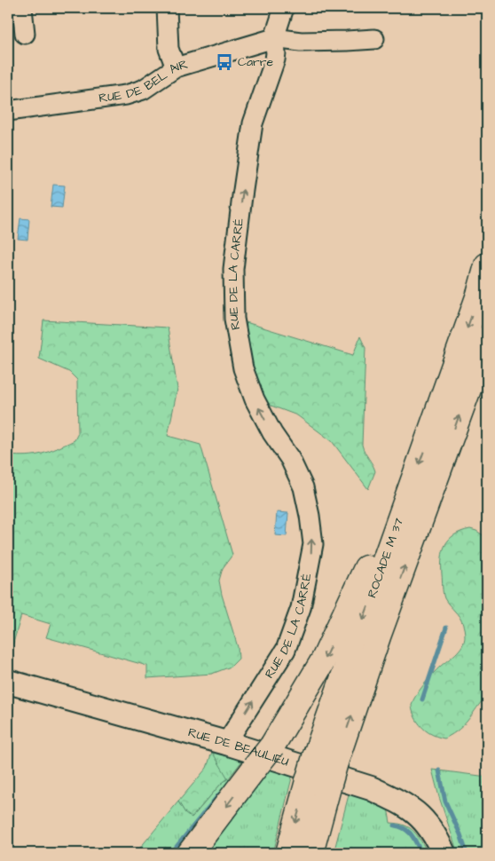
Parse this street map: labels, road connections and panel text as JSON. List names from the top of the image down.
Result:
{
  "streets": {
    "highway": ["ROCADE M 37"],
    "street": ["RUE DE BEL AIR", "RUE DE LA CARRÉ", "RUE DE BEAULIEU"]
  },
  "crossings": [
    ["RUE DE BEL AIR", "RUE DE LA CARRÉ"],
    ["RUE DE LA CARRÉ", "RUE DE BEAULIEU"]
  ],
  "one_way": ["RUE DE LA CARRÉ"],
  "places": {
    "bus stop": ["Carre"]
  }
}
